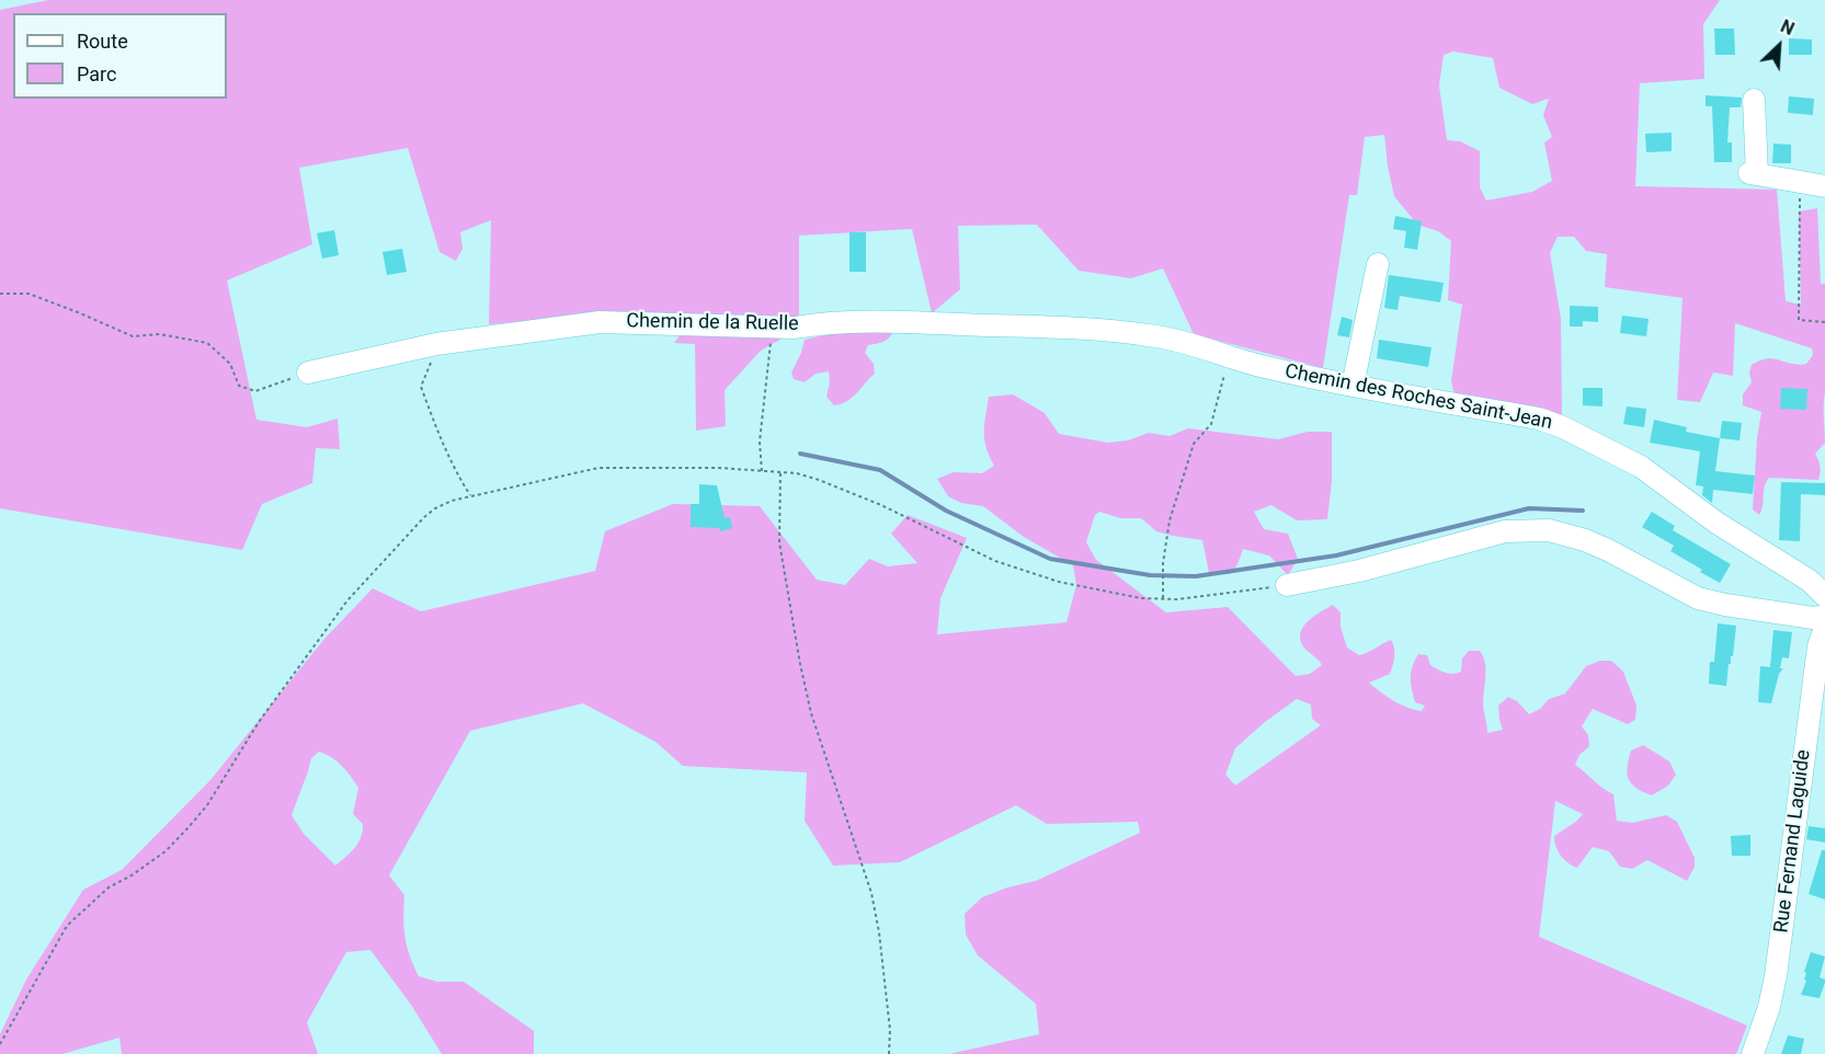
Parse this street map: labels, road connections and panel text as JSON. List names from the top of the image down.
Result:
{
  "streets": {
    "street": ["Chemin de la Ruelle", "Chemin des Roches Saint-Jean", "Rue Fernand Laguide"]
  },
  "crossings": [
    ["Chemin de la Ruelle", "Chemin des Roches Saint-Jean"]
  ],
  "legend": ["Route", "Parc"],
  "north": "top right"
}
